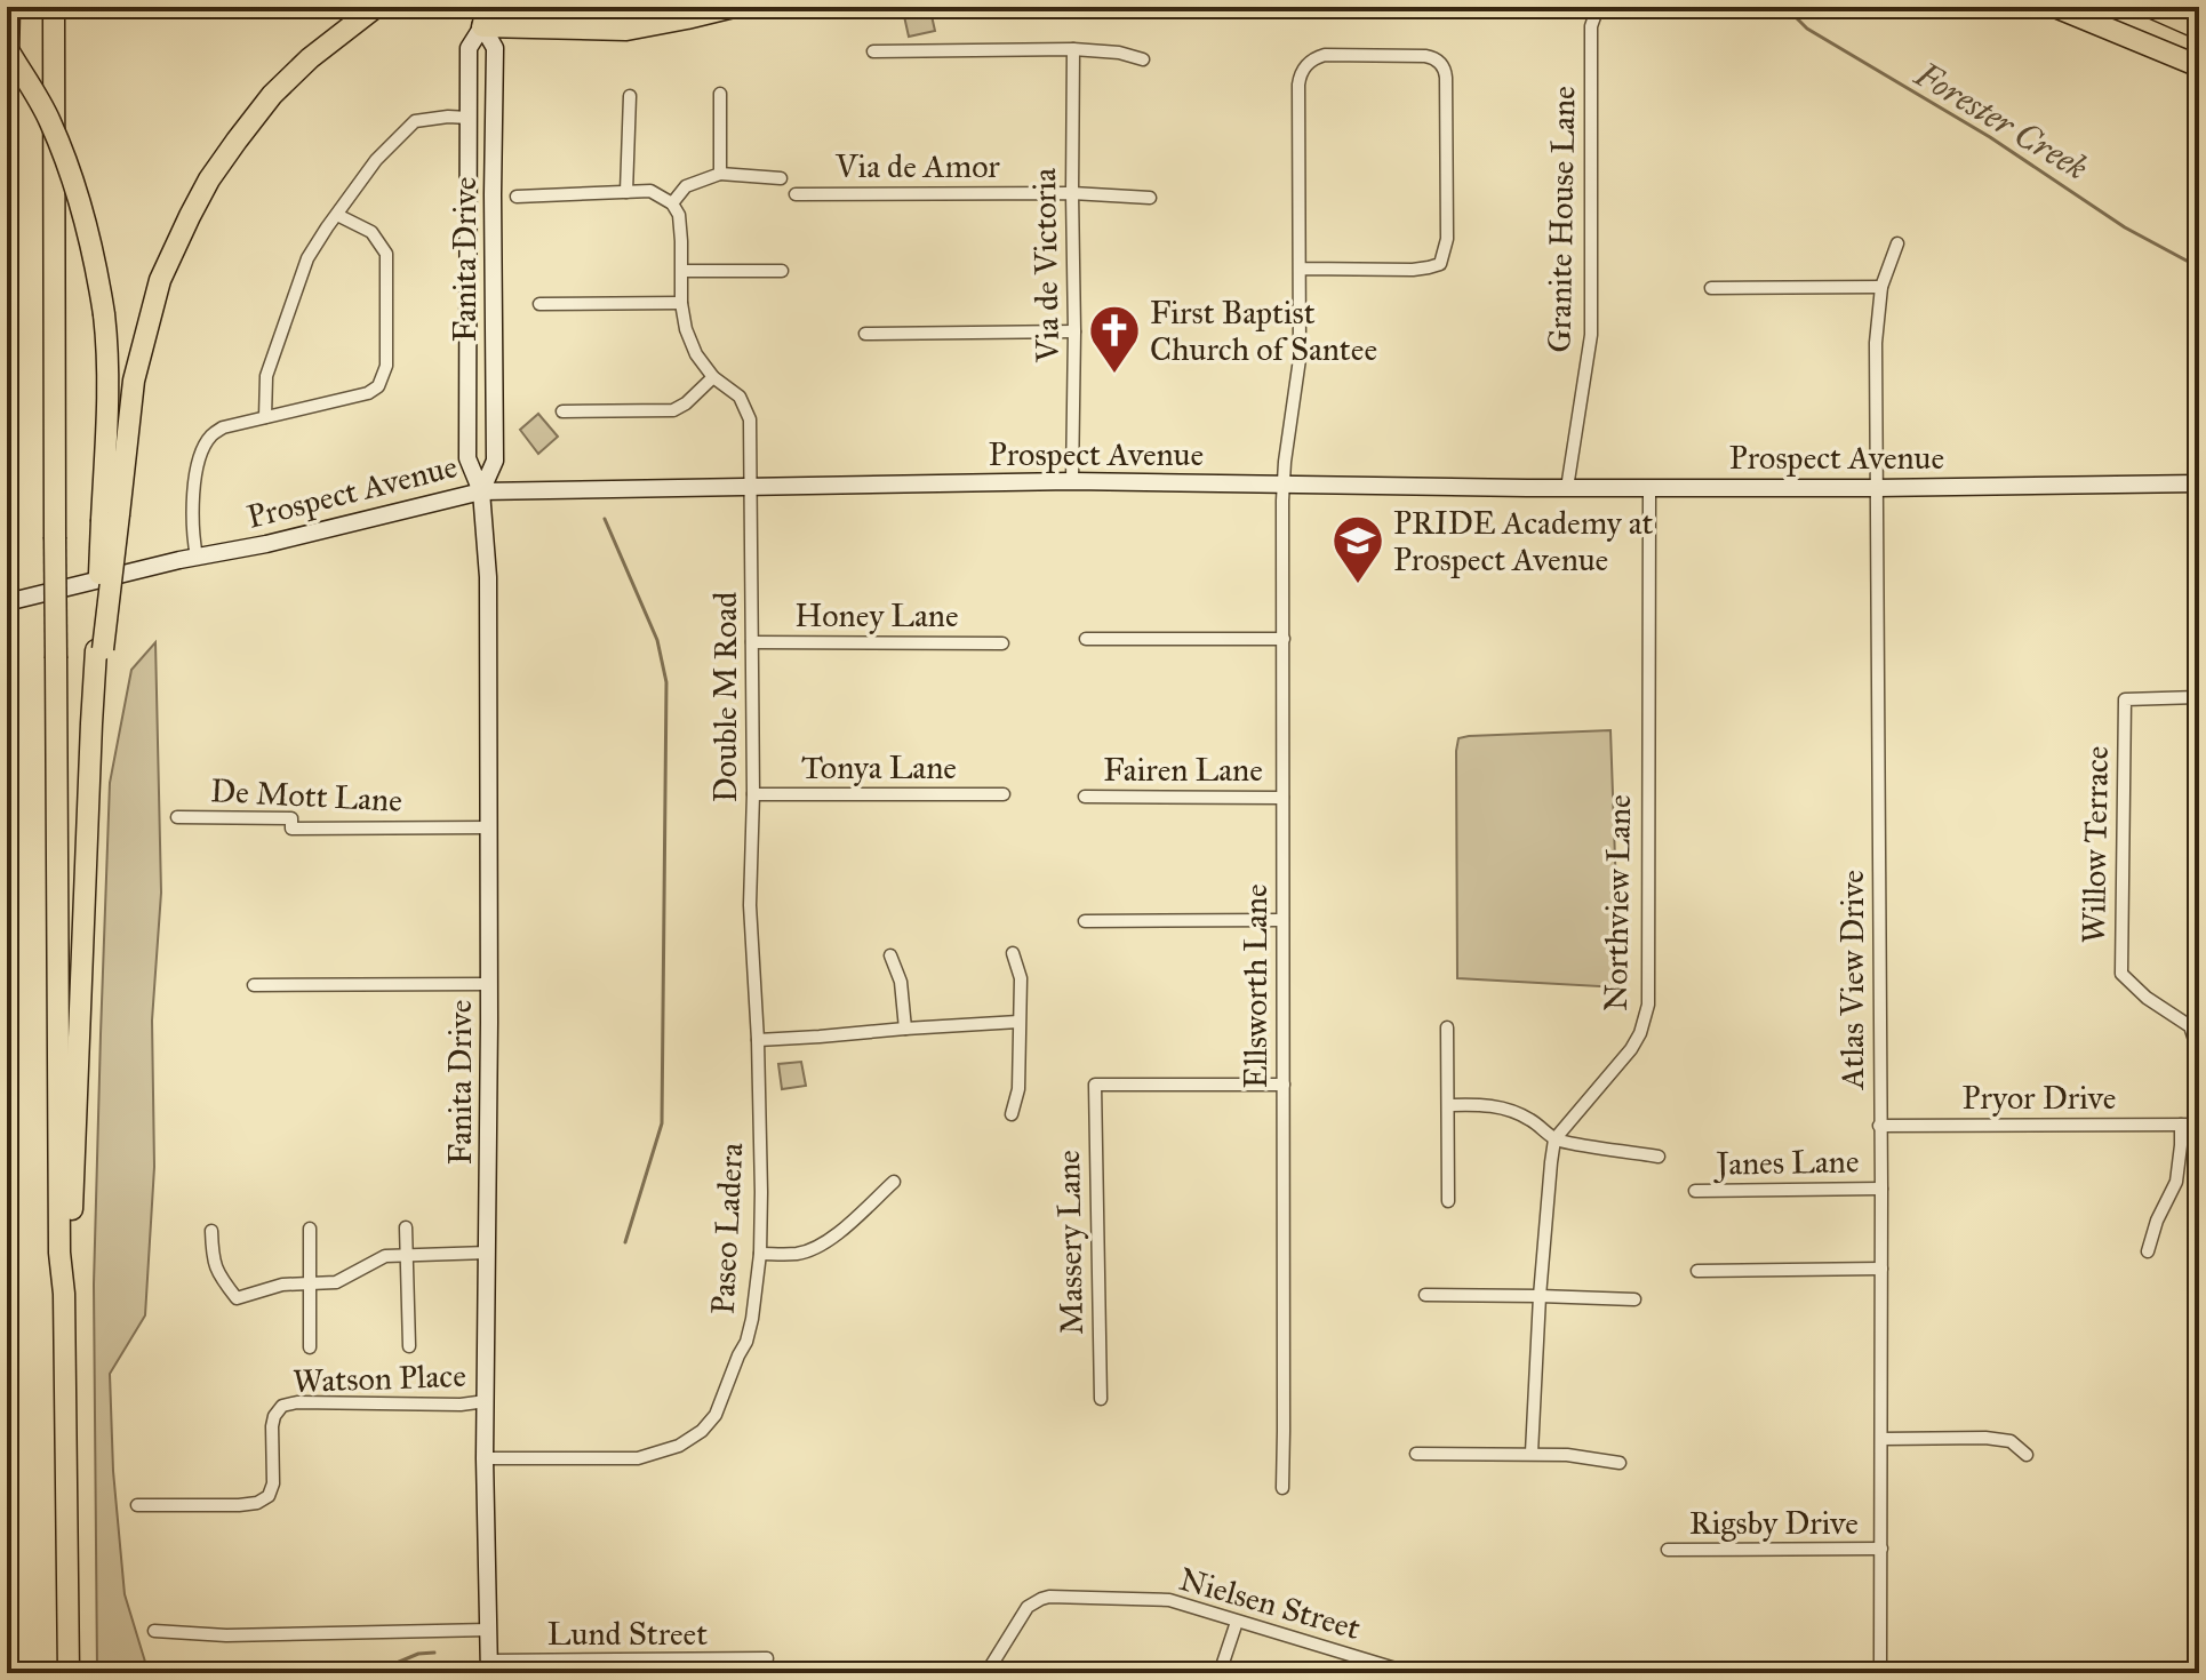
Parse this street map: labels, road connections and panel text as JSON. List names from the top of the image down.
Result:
{
  "streets": {
    "main road": ["Fanita Drive", "Prospect Avenue"],
    "street": [
      "Via de Amor",
      "Granite House Lane",
      "Via de Victoria",
      "Honey Lane",
      "Double M Road",
      "Tonya Lane",
      "Fairen Lane",
      "De Mott Lane",
      "Willow Terrace",
      "Northview Lane",
      "Atlas View Drive",
      "Ellsworth Lane",
      "Pryor Drive",
      "Janes Lane",
      "Paseo Ladera",
      "Massery Lane",
      "Watson Place",
      "Rigsby Drive",
      "Nielsen Street",
      "Lund Street"
    ]
  },
  "crossings": [
    ["Via de Amor", "Via de Victoria"],
    ["Granite House Lane", "Prospect Avenue"],
    ["Fanita Drive", "Prospect Avenue"],
    ["Fanita Drive", "De Mott Lane"],
    ["Fanita Drive", "Paseo Ladera"],
    ["Fanita Drive", "Watson Place"],
    ["Fanita Drive", "Lund Street"],
    ["Via de Victoria", "Prospect Avenue"],
    ["Prospect Avenue", "Double M Road"],
    ["Prospect Avenue", "Northview Lane"],
    ["Prospect Avenue", "Atlas View Drive"],
    ["Prospect Avenue", "Ellsworth Lane"],
    ["Honey Lane", "Double M Road"],
    ["Double M Road", "Tonya Lane"],
    ["Double M Road", "Paseo Ladera"],
    ["Fairen Lane", "Ellsworth Lane"],
    ["Willow Terrace", "Pryor Drive"],
    ["Atlas View Drive", "Pryor Drive"],
    ["Atlas View Drive", "Janes Lane"],
    ["Atlas View Drive", "Rigsby Drive"],
    ["Ellsworth Lane", "Massery Lane"]
  ],
  "water": ["Forester Creek"],
  "places": {
    "church": ["First Baptist Church of Santee"],
    "school or university": ["PRIDE Academy at Prospect Avenue"]
  }
}
